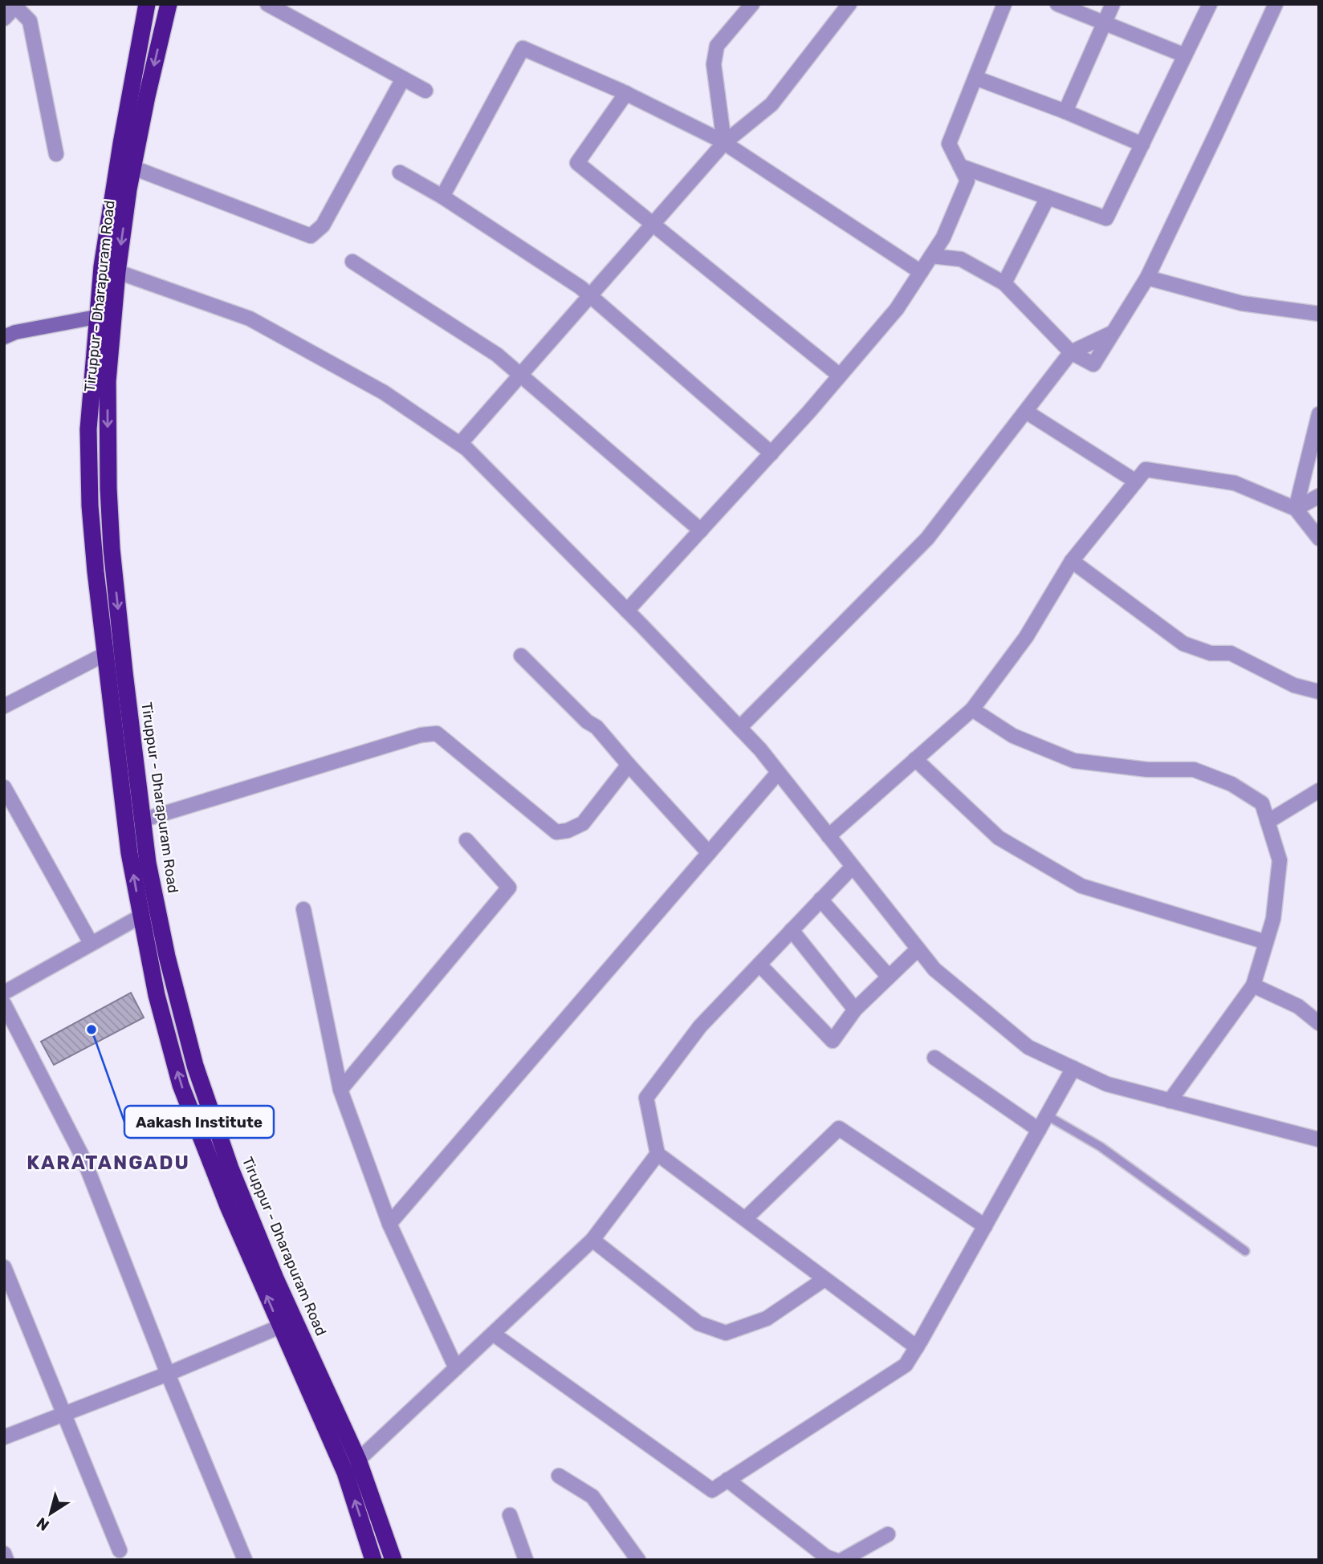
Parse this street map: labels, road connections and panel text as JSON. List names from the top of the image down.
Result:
{
  "streets": {
    "highway": ["Tiruppur - Dharapuram Road"]
  },
  "districts": ["KARATANGADU"],
  "places": ["Aakash Institute"],
  "north": "bottom left"
}
